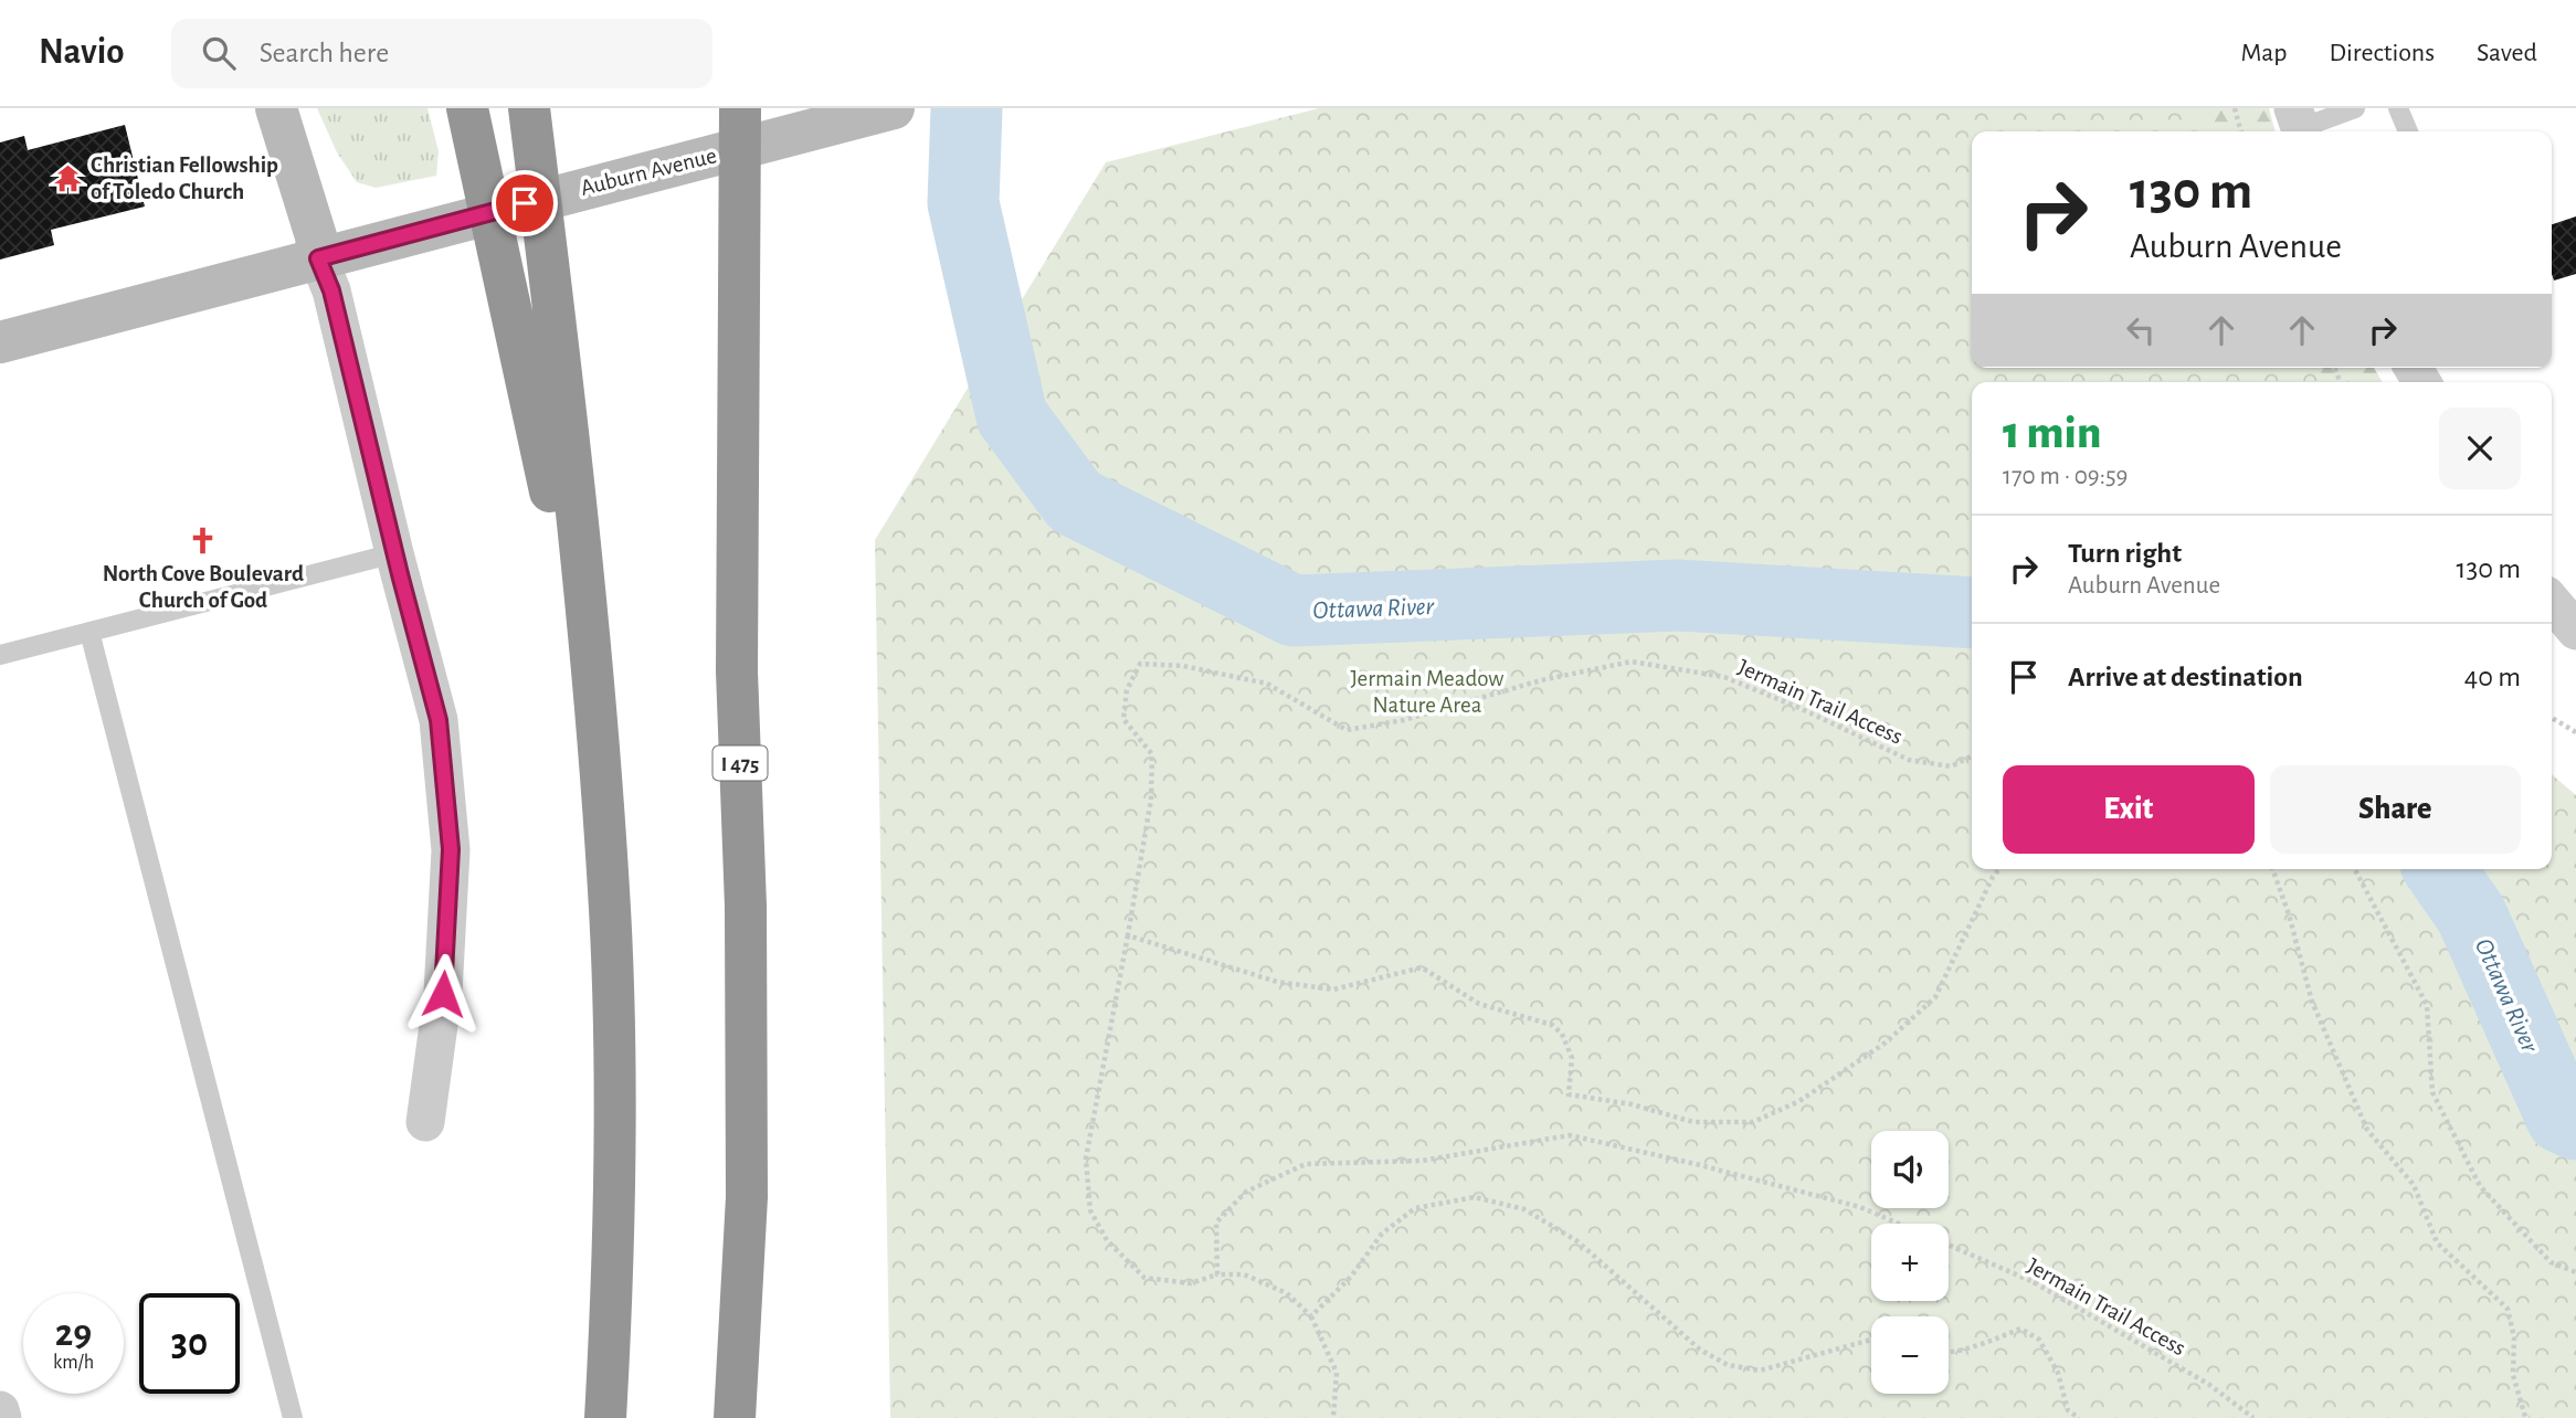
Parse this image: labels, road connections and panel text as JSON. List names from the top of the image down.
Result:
{
  "streets": {
    "highway": ["I 475"],
    "street": ["Auburn Avenue"],
    "path": ["Jermain Trail Access"]
  },
  "water": ["Ottawa River"],
  "parks": ["Jermain Meadow Nature Area"],
  "places": {
    "temple": ["Christian Fellowship of Toledo Church"],
    "church": ["North Cove Boulevard Church of God"]
  },
  "page": {
    "header": "Navio",
    "search": "Search here",
    "nav": ["Map", "Directions", "Saved"],
    "turn": ["130 m", "Auburn Avenue"],
    "heading": ["1 min", "170 m · 09:59"],
    "list": [
      {
        "name": "Turn right",
        "note": "Auburn Avenue",
        "value": "130 m"
      },
      {
        "name": "Arrive at destination",
        "value": "40 m"
      }
    ],
    "buttons": ["Exit", "Share"],
    "map_buttons": ["+", "−"],
    "speed": "29 km/h",
    "limit": "30"
  }
}
